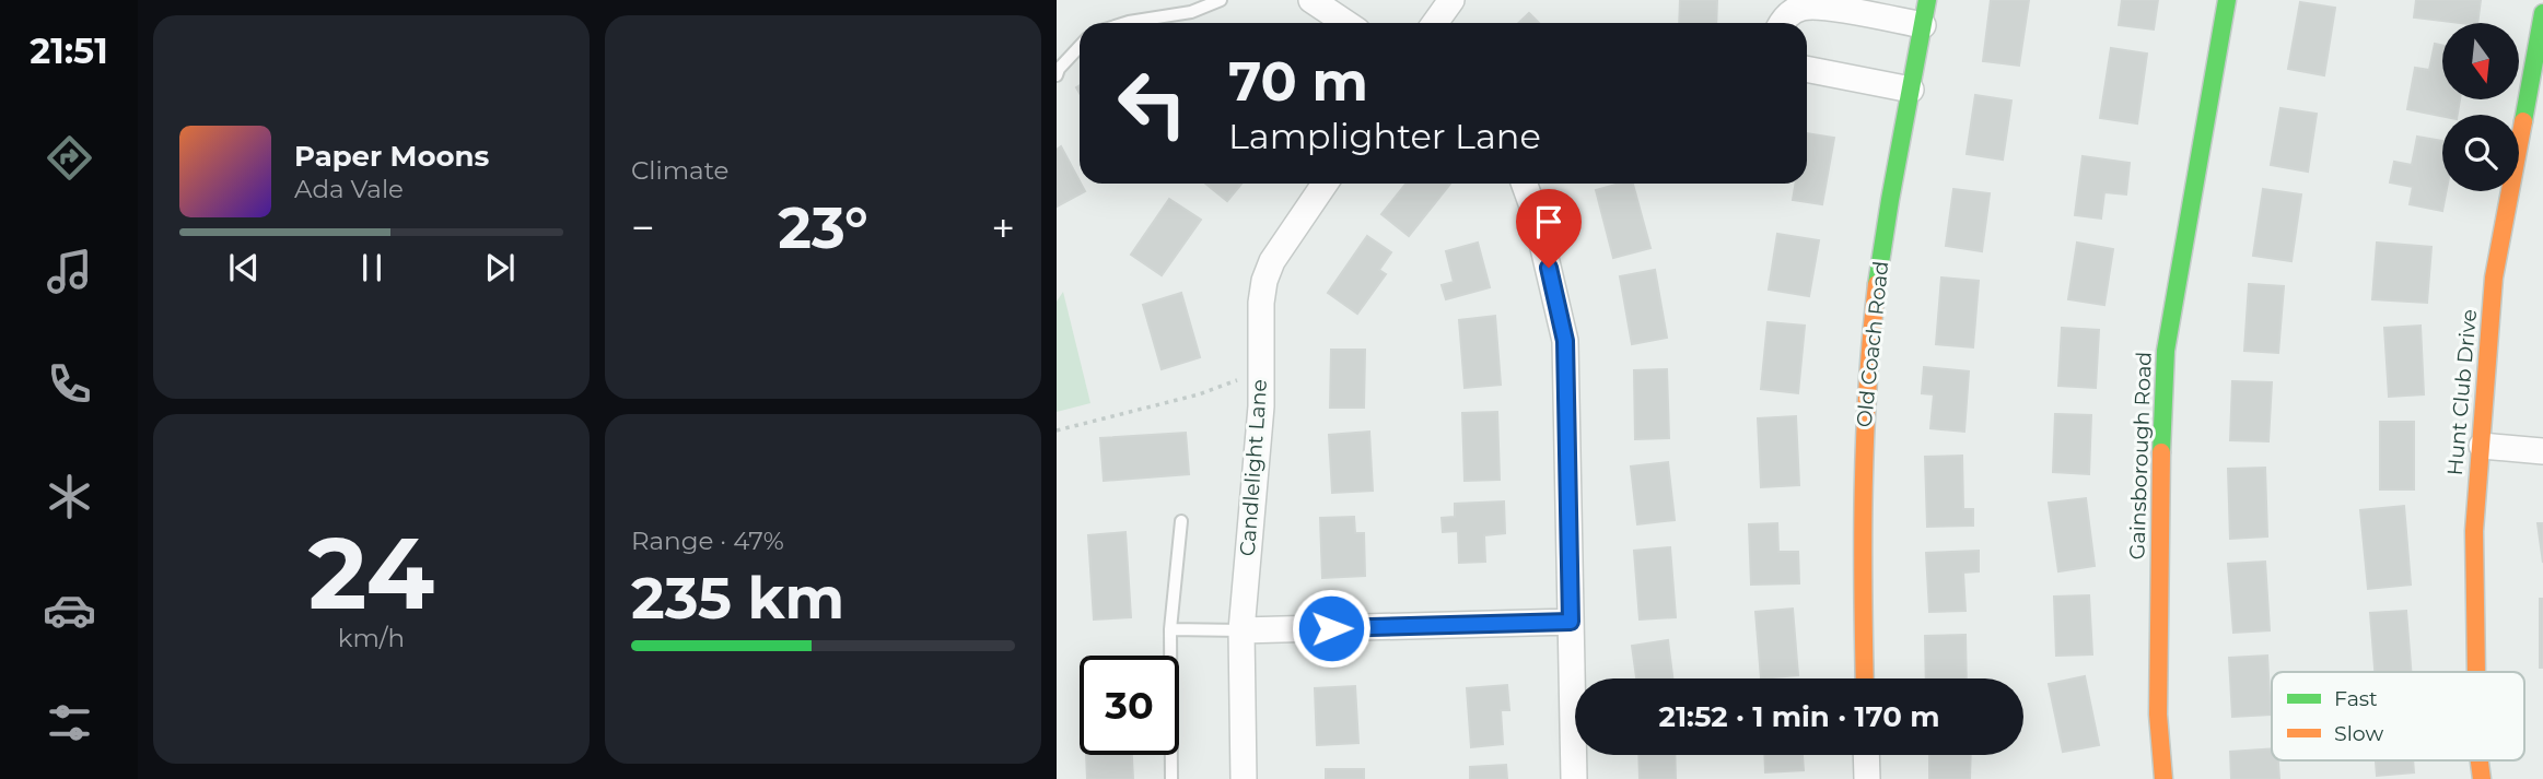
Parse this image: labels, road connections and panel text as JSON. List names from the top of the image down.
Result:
{
  "streets": {
    "street": [
      "Old Coach Road",
      "Hunt Club Drive",
      "Gainsborough Road",
      "Candlelight Lane"
    ]
  },
  "legend": ["Fast", "Slow"],
  "north": "bottom",
  "page": {
    "tabs": "21:51",
    "tile": [
      "Climate",
      ["24", "km/h"],
      ["Range · 47%", "235 km"]
    ],
    "turn": ["70 m", "Lamplighter Lane"],
    "song": ["Paper Moons", "Ada Vale"],
    "heat": ["−", "23°", "+"],
    "limit": "30",
    "trip": "21:52 · 1 min · 170 m"
  }
}
